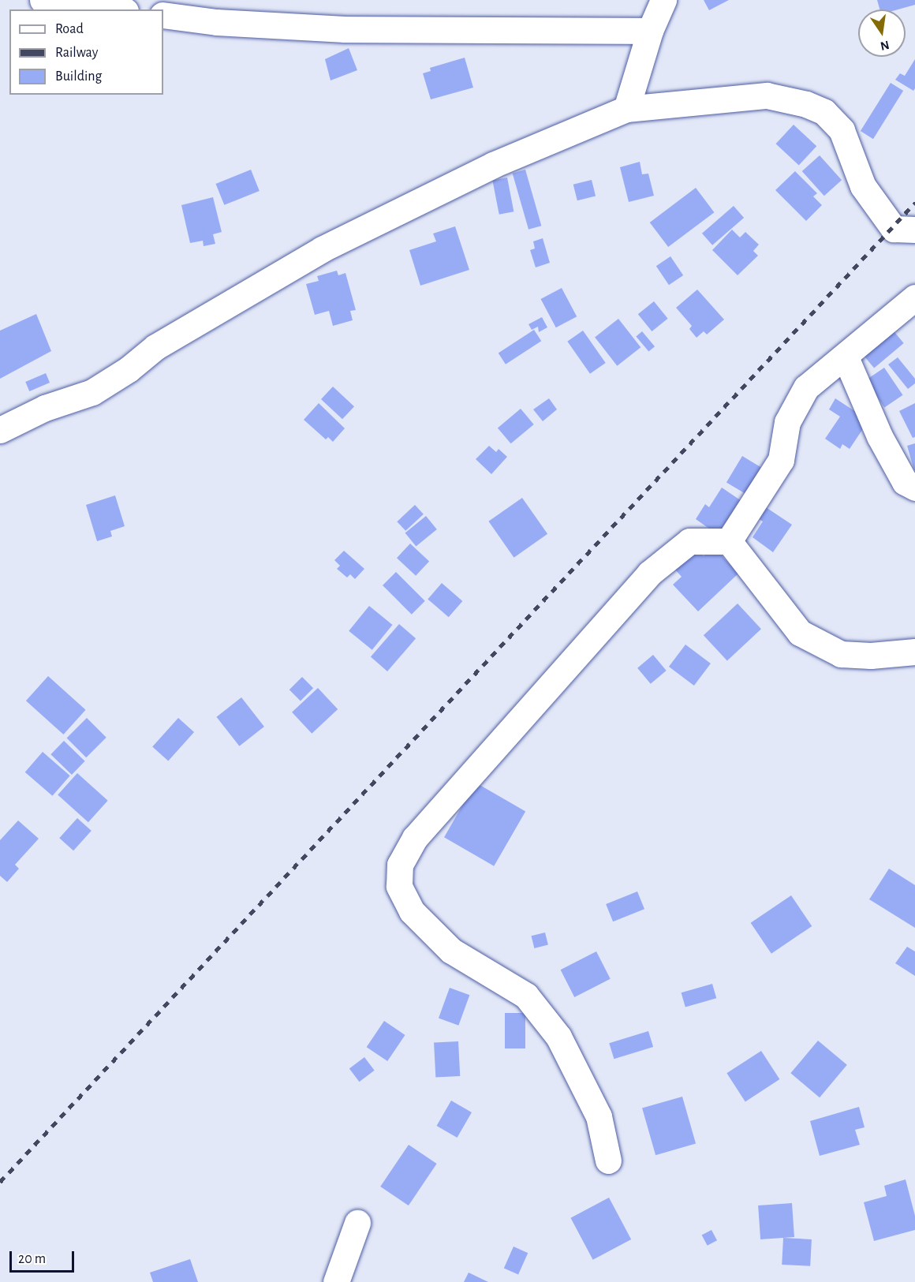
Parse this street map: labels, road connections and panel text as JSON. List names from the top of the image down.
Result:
{
  "legend": ["Road", "Railway", "Building"],
  "scale_bar": "20 m",
  "north": "bottom"
}
